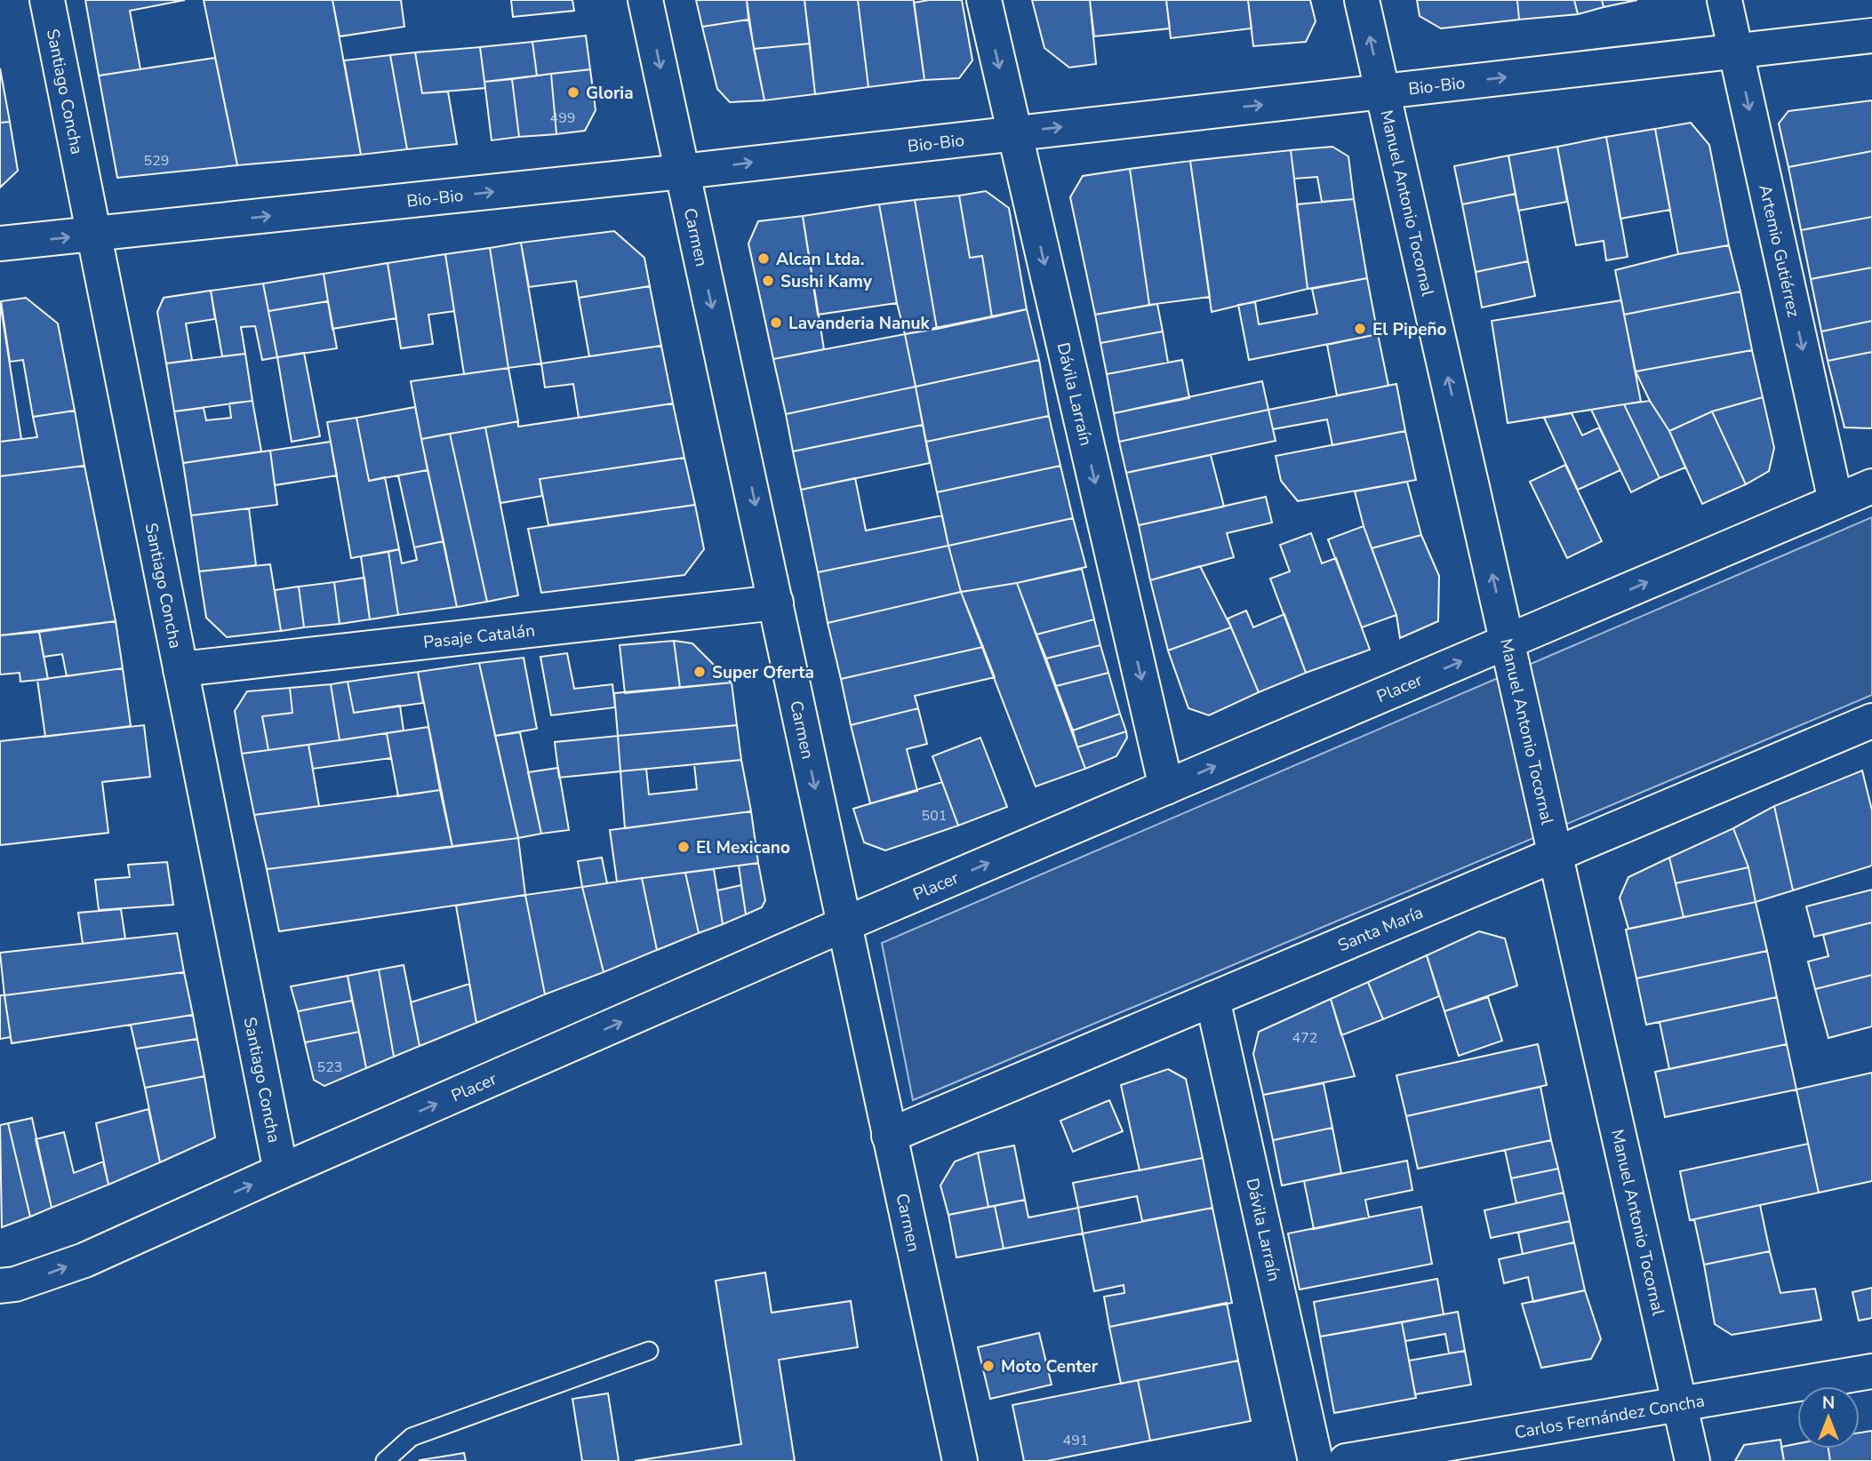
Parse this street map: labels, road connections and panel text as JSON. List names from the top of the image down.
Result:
{
  "streets": {
    "street": [
      "Bio-Bio",
      "Santiago Concha",
      "Manuel Antonio Tocornal",
      "Carmen",
      "Artemio Gutiérrez",
      "Dávila Larraín",
      "Pasaje Catalán",
      "Placer",
      "Santa María",
      "Carlos Fernández Concha"
    ]
  },
  "crossings": [
    ["Bio-Bio", "Santiago Concha"],
    ["Bio-Bio", "Manuel Antonio Tocornal"],
    ["Bio-Bio", "Carmen"],
    ["Bio-Bio", "Artemio Gutiérrez"],
    ["Bio-Bio", "Dávila Larraín"],
    ["Santiago Concha", "Pasaje Catalán"],
    ["Santiago Concha", "Placer"],
    ["Manuel Antonio Tocornal", "Placer"],
    ["Manuel Antonio Tocornal", "Santa María"],
    ["Manuel Antonio Tocornal", "Carlos Fernández Concha"],
    ["Carmen", "Pasaje Catalán"],
    ["Carmen", "Placer"],
    ["Carmen", "Santa María"],
    ["Artemio Gutiérrez", "Placer"],
    ["Dávila Larraín", "Placer"],
    ["Dávila Larraín", "Santa María"]
  ],
  "one_way": [
    "Bio-Bio",
    "Manuel Antonio Tocornal",
    "Carmen",
    "Artemio Gutiérrez",
    "Dávila Larraín",
    "Placer"
  ],
  "places": [
    "Gloria",
    "Alcan Ltda.",
    "Sushi Kamy",
    "Lavanderia Nanuk",
    "El Pipeño",
    "Super Oferta",
    "El Mexicano",
    "Moto Center"
  ],
  "house_numbers": [
    "499",
    "529",
    "501",
    "472",
    "523",
    "491"
  ],
  "north": "top"
}
